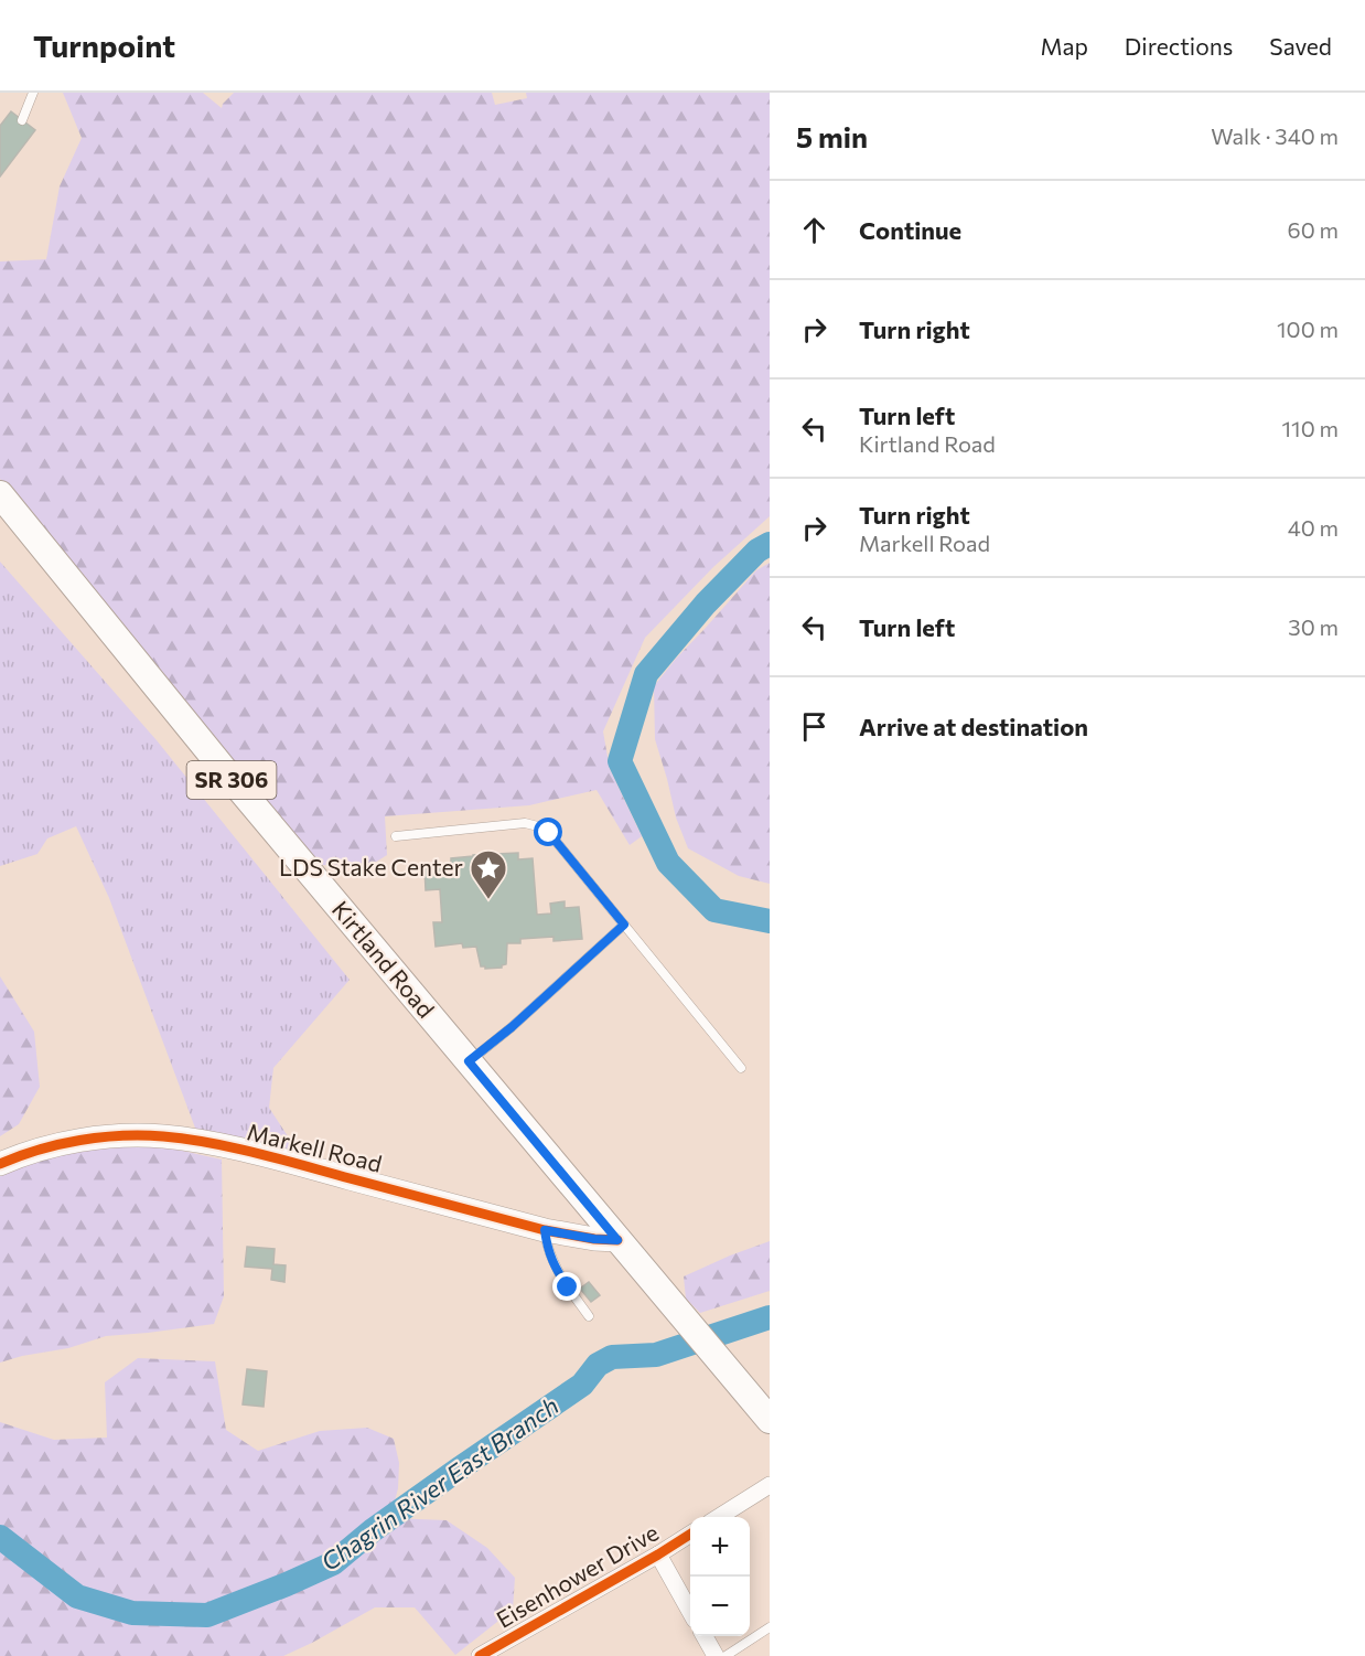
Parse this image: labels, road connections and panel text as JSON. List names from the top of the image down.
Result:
{
  "streets": {
    "main road": ["SR 306", "Kirtland Road"],
    "street": ["Markell Road", "Eisenhower Drive"]
  },
  "crossings": [
    ["Kirtland Road", "Markell Road"]
  ],
  "water": ["Chagrin River East Branch"],
  "places": {
    "place": ["LDS Stake Center"]
  },
  "page": {
    "header": "Turnpoint",
    "nav": ["Map", "Directions", "Saved"],
    "heading": ["5 min", "Walk · 340 m"],
    "list": [
      ["Continue", "60 m"],
      ["Turn right", "100 m"],
      ["Turn left", "Kirtland Road", "110 m"],
      ["Turn right", "Markell Road", "40 m"],
      ["Turn left", "30 m"],
      "Arrive at destination"
    ],
    "map_buttons": ["+", "−"]
  }
}
